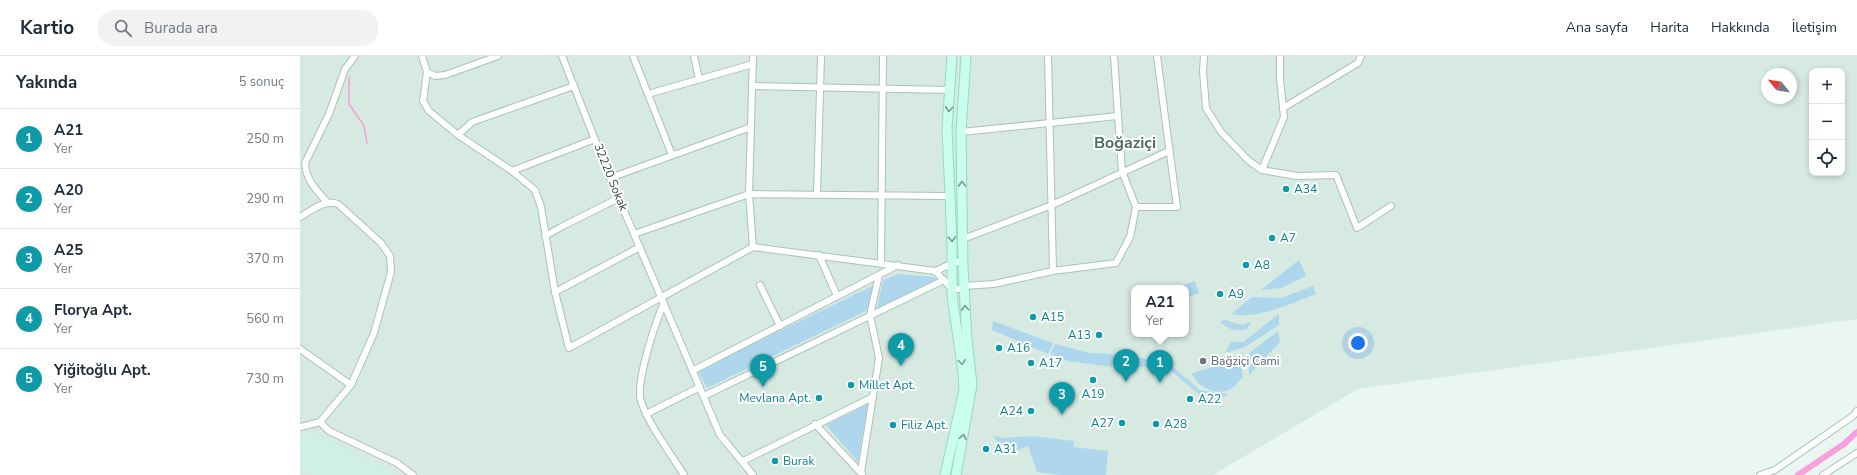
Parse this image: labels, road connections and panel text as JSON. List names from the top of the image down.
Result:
{
  "streets": {
    "street": ["32220 Sokak"]
  },
  "districts": ["Boğaziçi"],
  "places": [
    "A34",
    "A7",
    "A8",
    "A9",
    "A15",
    "A13",
    "A16",
    "Bağziçi Cami",
    "A17",
    "A19",
    "Millet Apt.",
    "Mevlana Apt.",
    "A22",
    "A24",
    "A27",
    "A28",
    "Filiz Apt.",
    "A31",
    "Burak"
  ],
  "north": "top left",
  "page": {
    "header": "Kartio",
    "search": "Burada ara",
    "nav": [
      "Ana sayfa",
      "Harita",
      "Hakkında",
      "İletişim"
    ],
    "heading": ["Yakında", "5 sonuç"],
    "map_buttons": ["+", "−"],
    "list": [
      {
        "mark": "1",
        "name": "A21",
        "note": "Yer",
        "value": "250 m"
      },
      {
        "mark": "2",
        "name": "A20",
        "note": "Yer",
        "value": "290 m"
      },
      {
        "mark": "3",
        "name": "A25",
        "note": "Yer",
        "value": "370 m"
      },
      {
        "mark": "4",
        "name": "Florya Apt.",
        "note": "Yer",
        "value": "560 m"
      },
      {
        "mark": "5",
        "name": "Yiğitoğlu Apt.",
        "note": "Yer",
        "value": "730 m"
      }
    ],
    "popup": ["A21", "Yer"],
    "pins": [
      "4",
      "2",
      "1",
      "5",
      "3"
    ]
  }
}
